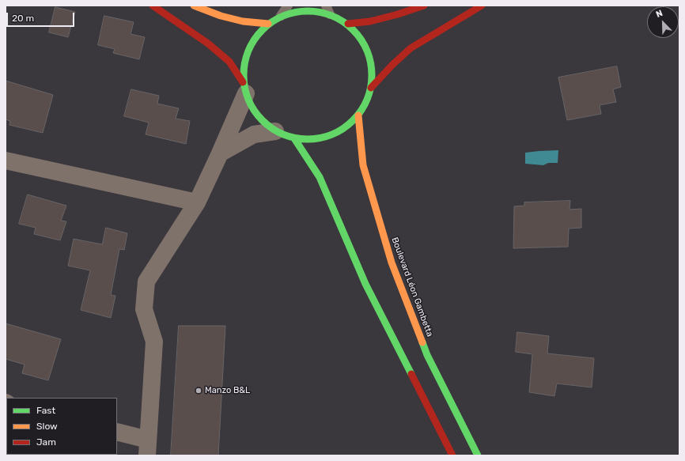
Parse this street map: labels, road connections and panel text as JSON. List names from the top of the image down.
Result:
{
  "streets": {
    "main road": ["Boulevard Léon Gambetta"]
  },
  "places": ["Manzo B&L"],
  "legend": ["Fast", "Slow", "Jam"],
  "scale_bar": "20 m",
  "north": "top left"
}
